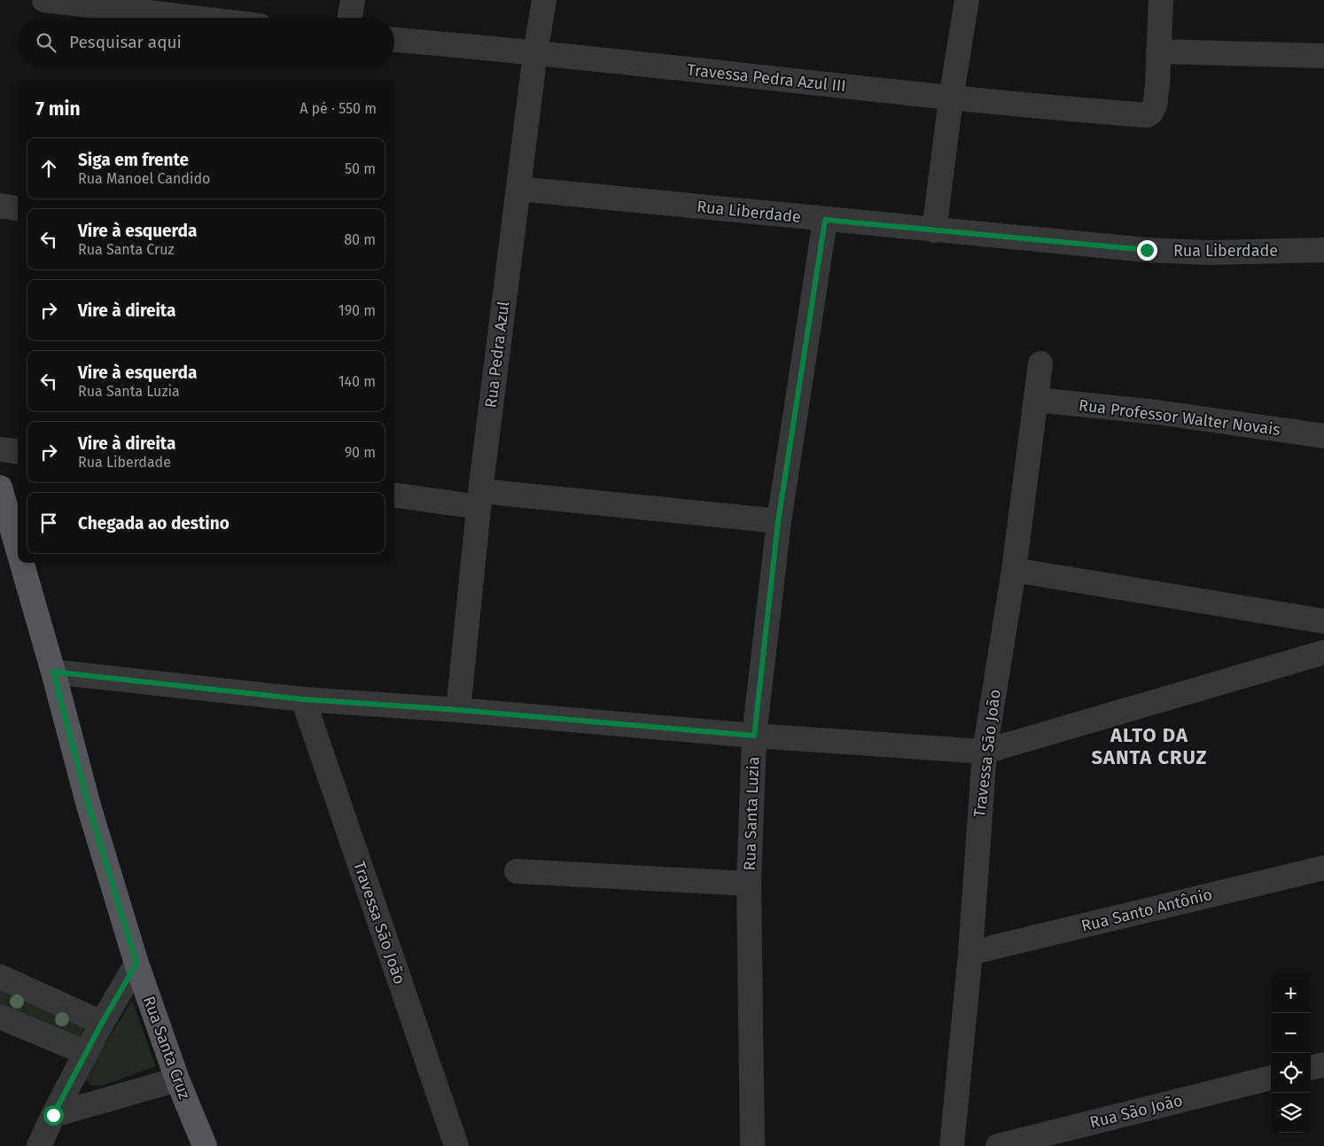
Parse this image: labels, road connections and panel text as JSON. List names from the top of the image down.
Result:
{
  "streets": {
    "main road": ["Rua Santa Cruz"],
    "street": [
      "Travessa Pedra Azul III",
      "Rua Liberdade",
      "Rua Pedra Azul",
      "Rua Professor Walter Novais",
      "Travessa São João",
      "Rua Santa Luzia",
      "Rua Santo Antônio",
      "Rua São João"
    ]
  },
  "crossings": [
    ["Travessa Pedra Azul III", "Rua Pedra Azul"],
    ["Rua Liberdade", "Rua Pedra Azul"],
    ["Rua Liberdade", "Rua Santa Luzia"],
    ["Rua Professor Walter Novais", "Travessa São João"],
    ["Travessa São João", "Rua Santo Antônio"]
  ],
  "districts": ["ALTO DA SANTA CRUZ"],
  "page": {
    "search": "Pesquisar aqui",
    "heading": ["7 min", "A pé · 550 m"],
    "list": [
      ["Siga em frente", "Rua Manoel Candido", "50 m"],
      ["Vire à esquerda", "Rua Santa Cruz", "80 m"],
      ["Vire à direita", "190 m"],
      ["Vire à esquerda", "Rua Santa Luzia", "140 m"],
      ["Vire à direita", "Rua Liberdade", "90 m"],
      "Chegada ao destino"
    ],
    "map_buttons": ["+", "−"]
  }
}
